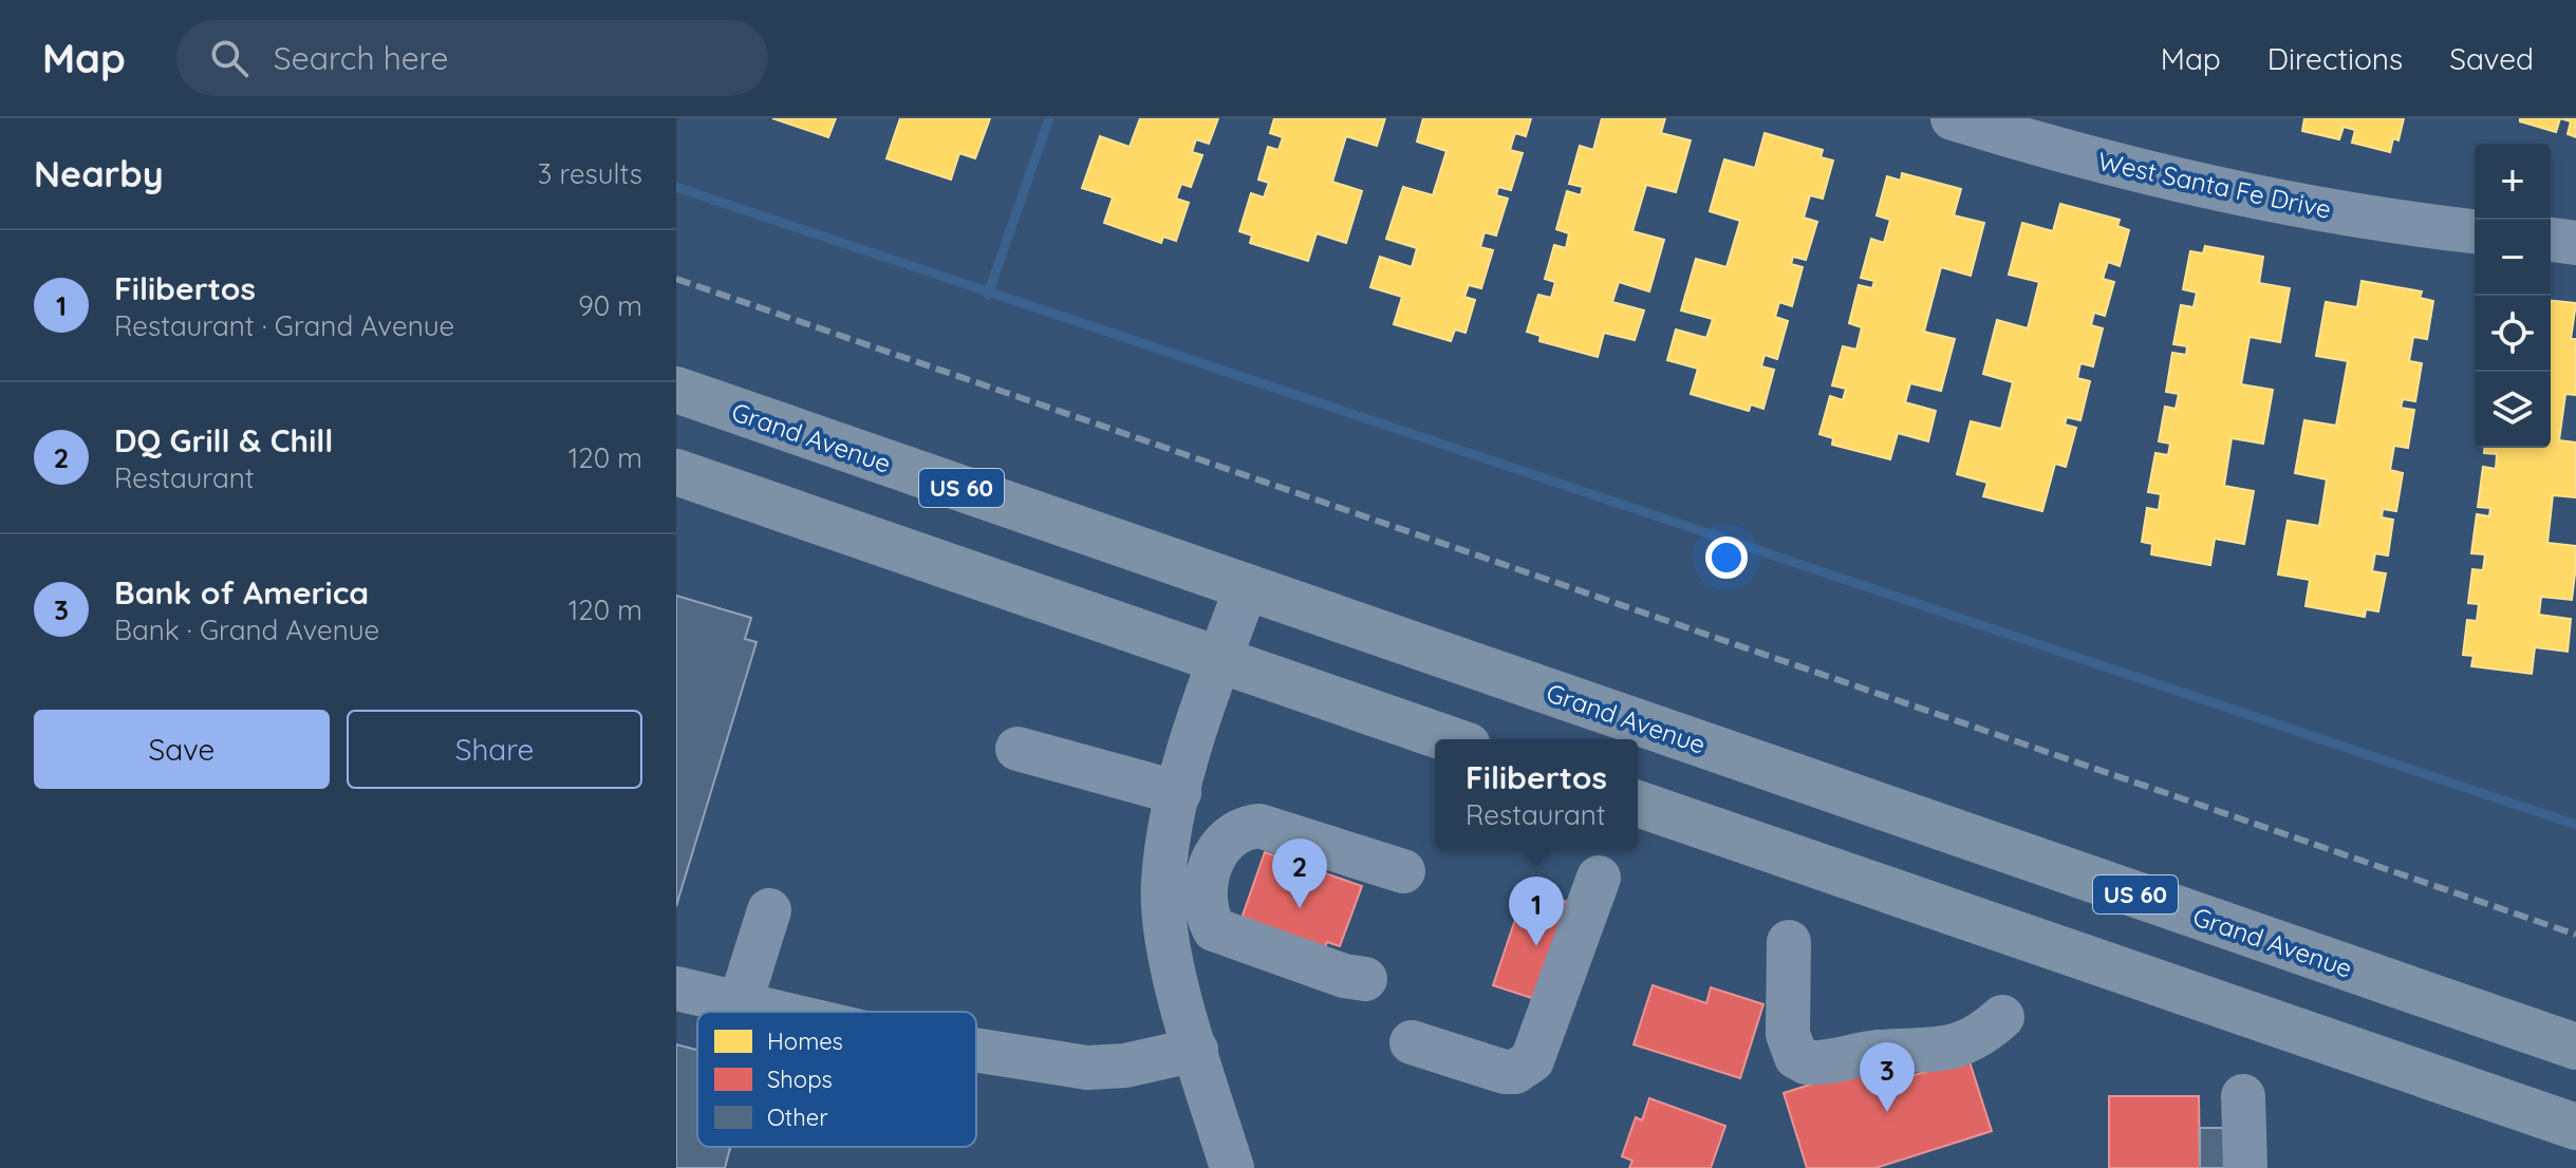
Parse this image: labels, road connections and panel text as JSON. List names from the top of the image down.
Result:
{
  "streets": {
    "highway": ["Grand Avenue", "US 60"],
    "street": ["West Santa Fe Drive"]
  },
  "legend": ["Homes", "Shops", "Other"],
  "page": {
    "header": "Map",
    "search": "Search here",
    "nav": ["Map", "Directions", "Saved"],
    "heading": ["Nearby", "3 results"],
    "map_buttons": ["+", "−"],
    "list": [
      {
        "mark": "1",
        "name": "Filibertos",
        "note": "Restaurant · Grand Avenue",
        "value": "90 m"
      },
      {
        "mark": "2",
        "name": "DQ Grill & Chill",
        "note": "Restaurant",
        "value": "120 m"
      },
      {
        "mark": "3",
        "name": "Bank of America",
        "note": "Bank · Grand Avenue",
        "value": "120 m"
      }
    ],
    "buttons": ["Save", "Share"],
    "popup": ["Filibertos", "Restaurant"],
    "pins": ["2", "1", "3"]
  }
}
